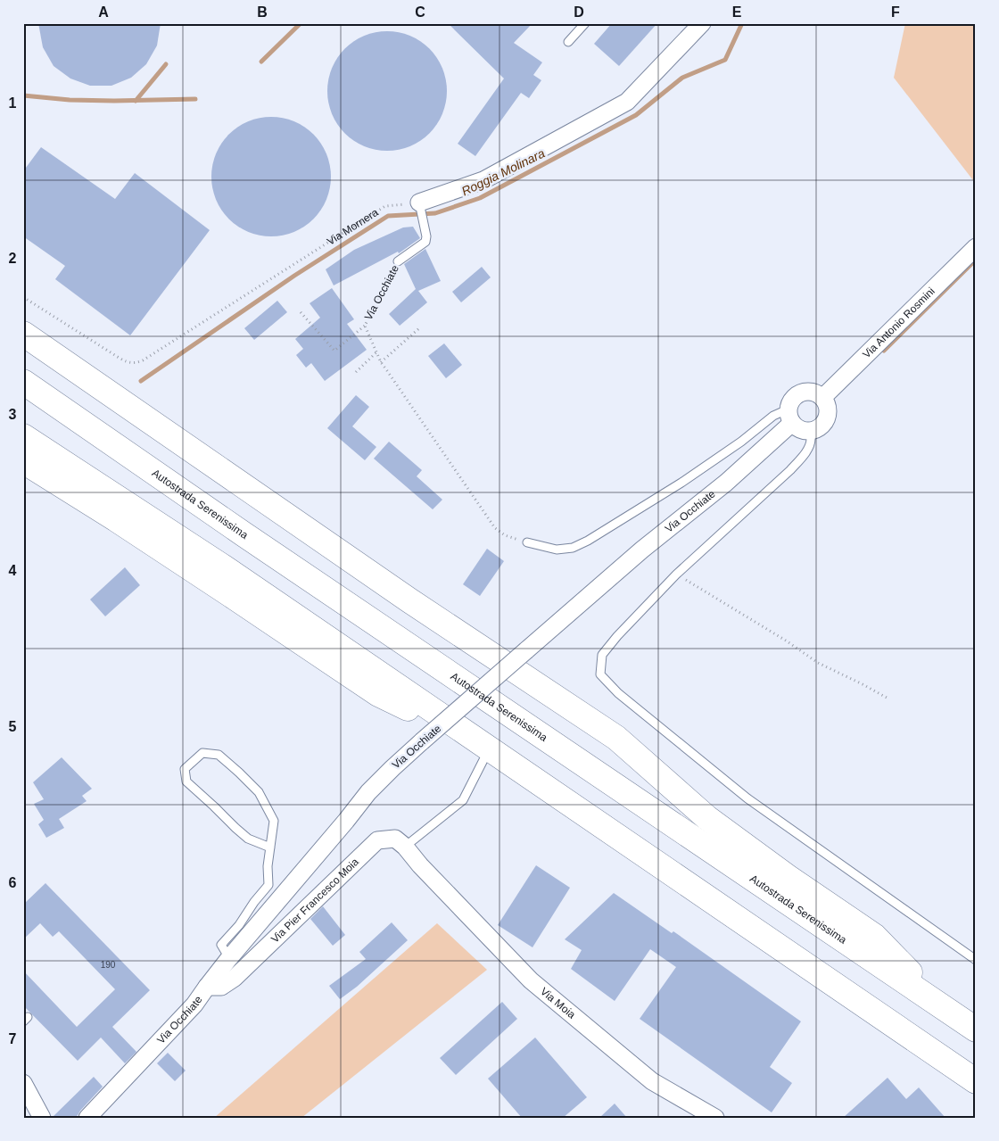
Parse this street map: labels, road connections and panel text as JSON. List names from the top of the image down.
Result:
{
  "streets": {
    "highway": ["Autostrada Serenissima"],
    "street": [
      "Via Occhiate",
      "Via Antonio Rosmini",
      "Via Pier Francesco Moia",
      "Via Moia"
    ],
    "path": ["Via Mornera"]
  },
  "crossings": [
    ["Via Mornera", "Via Occhiate"],
    ["Via Occhiate", "Via Antonio Rosmini"],
    ["Via Occhiate", "Via Pier Francesco Moia"],
    ["Via Pier Francesco Moia", "Via Moia"]
  ],
  "water": ["Roggia Molinara"],
  "house_numbers": ["190"],
  "grid": {
    "columns": [
      "A",
      "B",
      "C",
      "D",
      "E",
      "F"
    ],
    "rows": [
      "1",
      "2",
      "3",
      "4",
      "5",
      "6",
      "7"
    ]
  }
}
